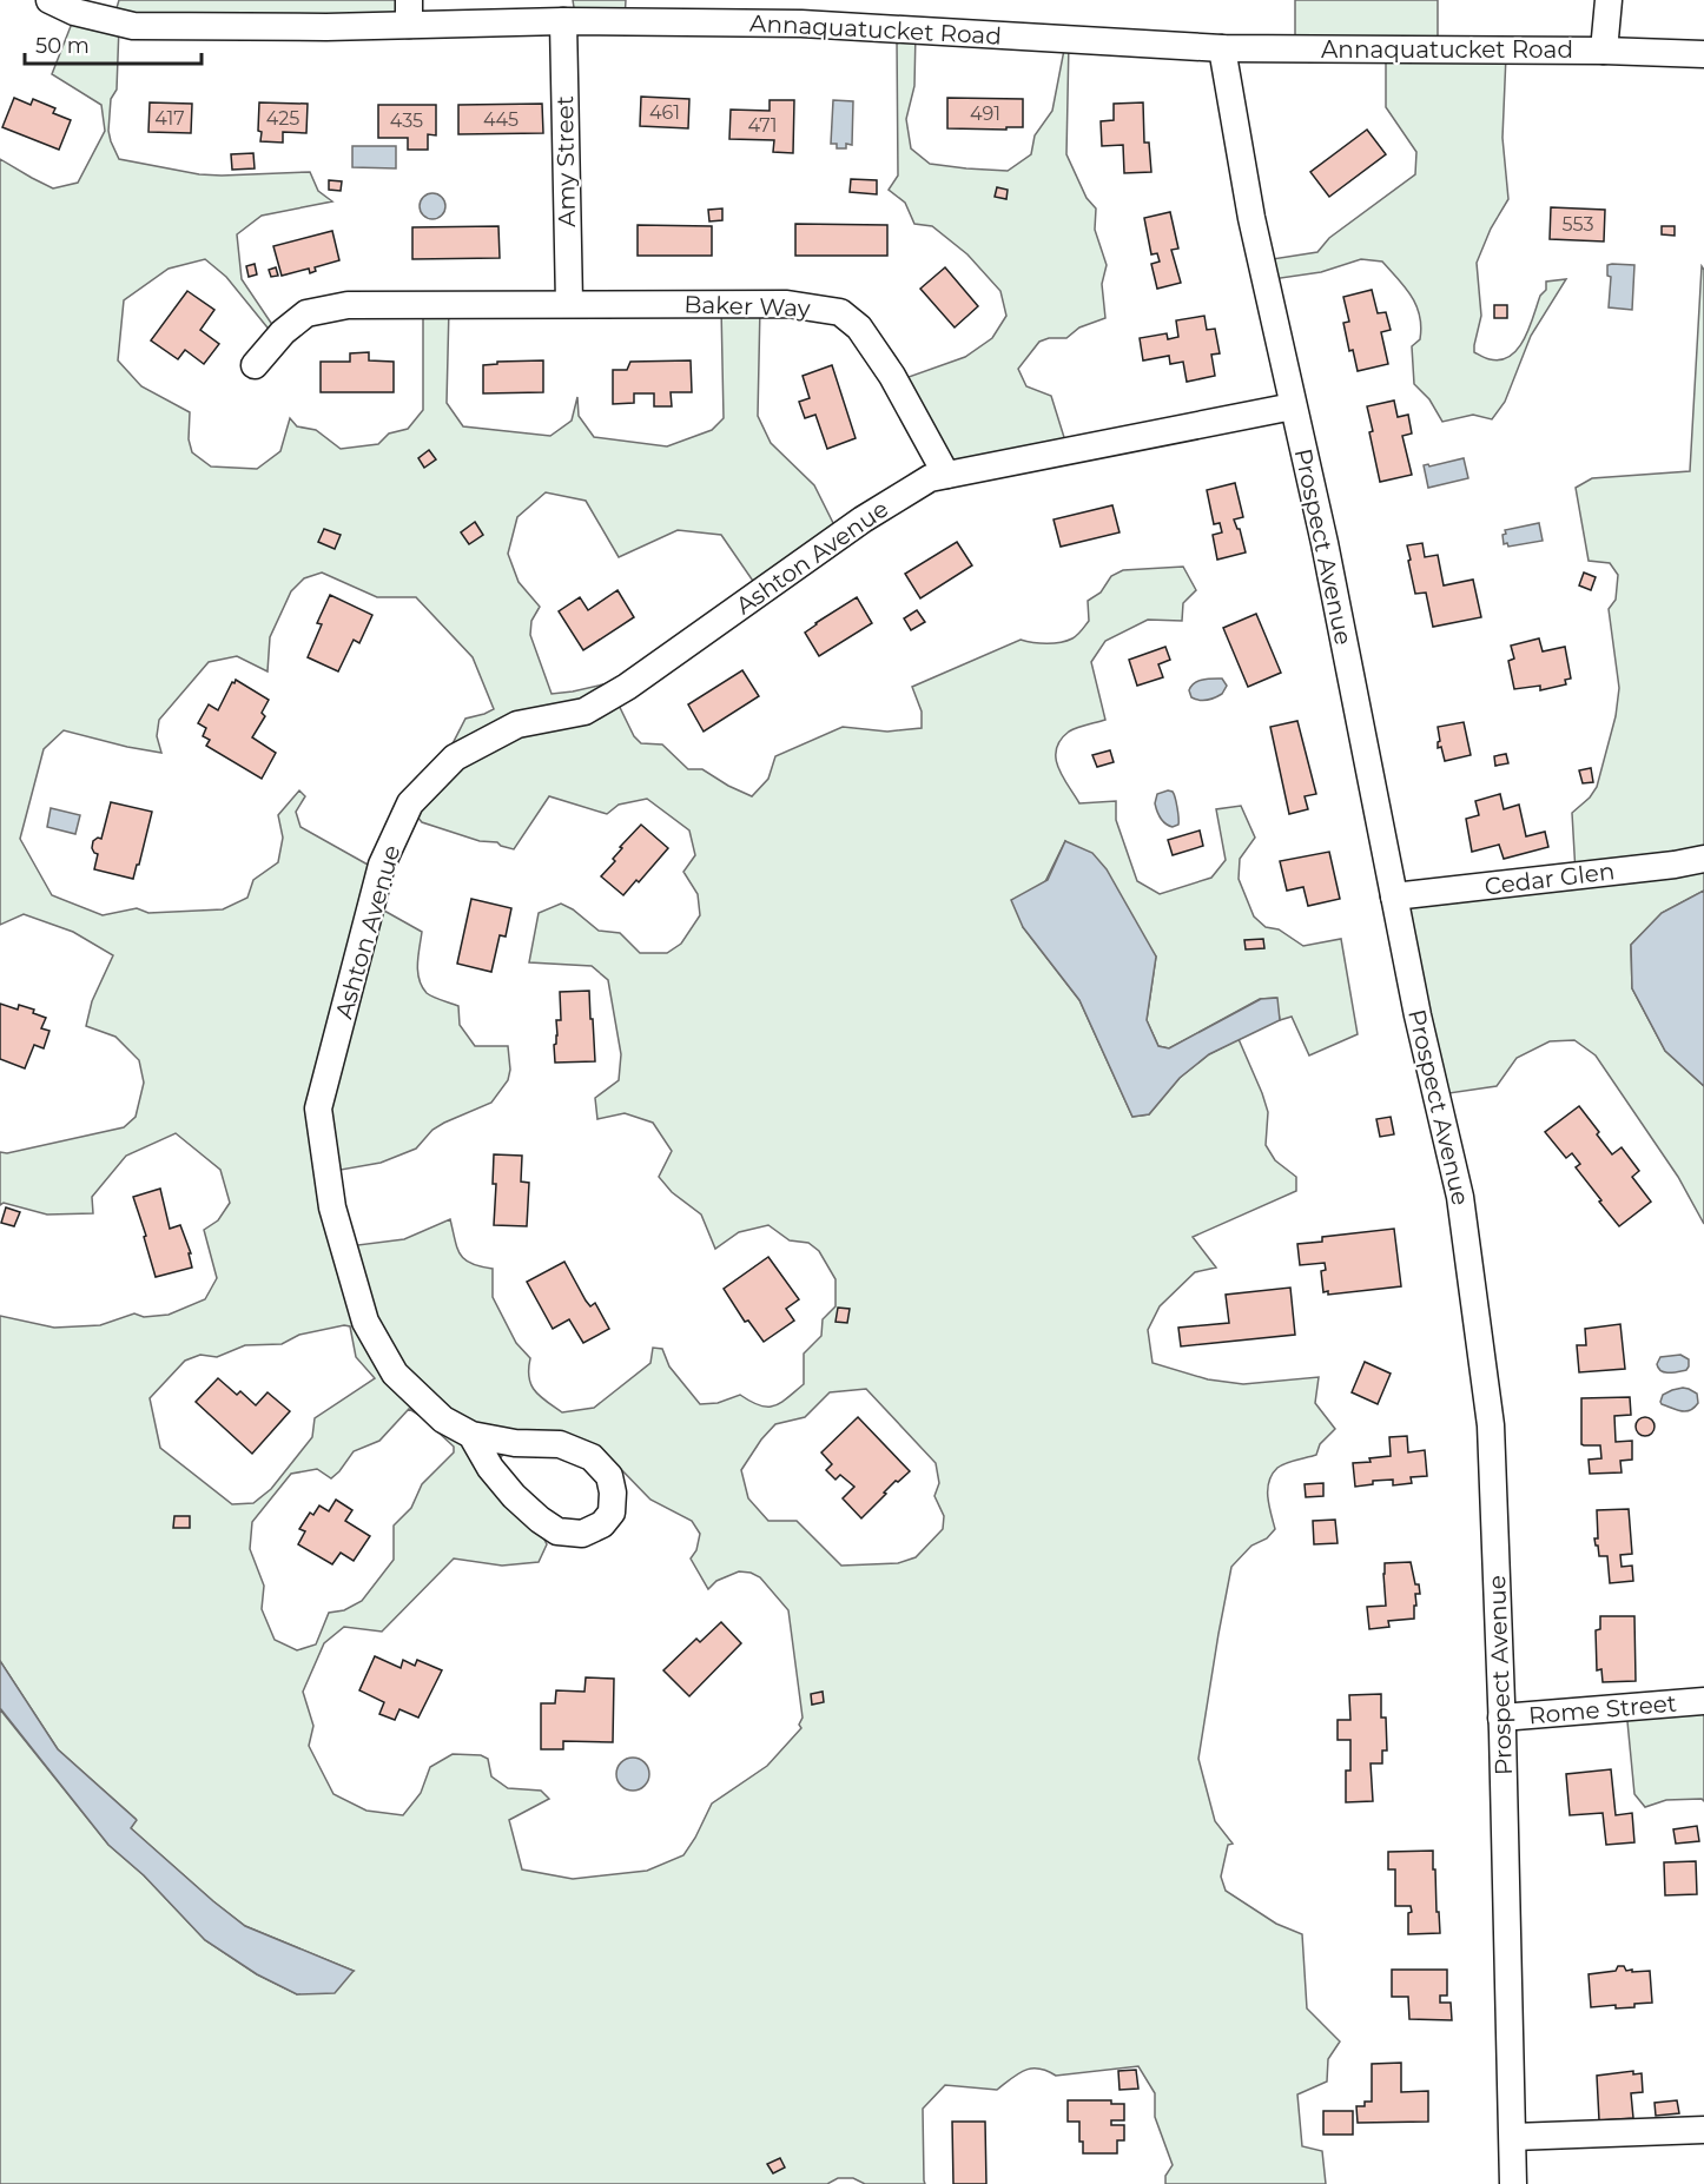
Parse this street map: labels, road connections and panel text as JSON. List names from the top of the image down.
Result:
{
  "streets": {
    "street": [
      "Annaquatucket Road",
      "Amy Street",
      "Baker Way",
      "Prospect Avenue",
      "Ashton Avenue",
      "Cedar Glen",
      "Rome Street"
    ]
  },
  "crossings": [
    ["Annaquatucket Road", "Amy Street"],
    ["Annaquatucket Road", "Prospect Avenue"],
    ["Amy Street", "Baker Way"],
    ["Baker Way", "Ashton Avenue"],
    ["Prospect Avenue", "Cedar Glen"],
    ["Prospect Avenue", "Rome Street"]
  ],
  "house_numbers": [
    "461",
    "491",
    "417",
    "425",
    "445",
    "435",
    "471",
    "553"
  ],
  "scale_bar": "50 m"
}
